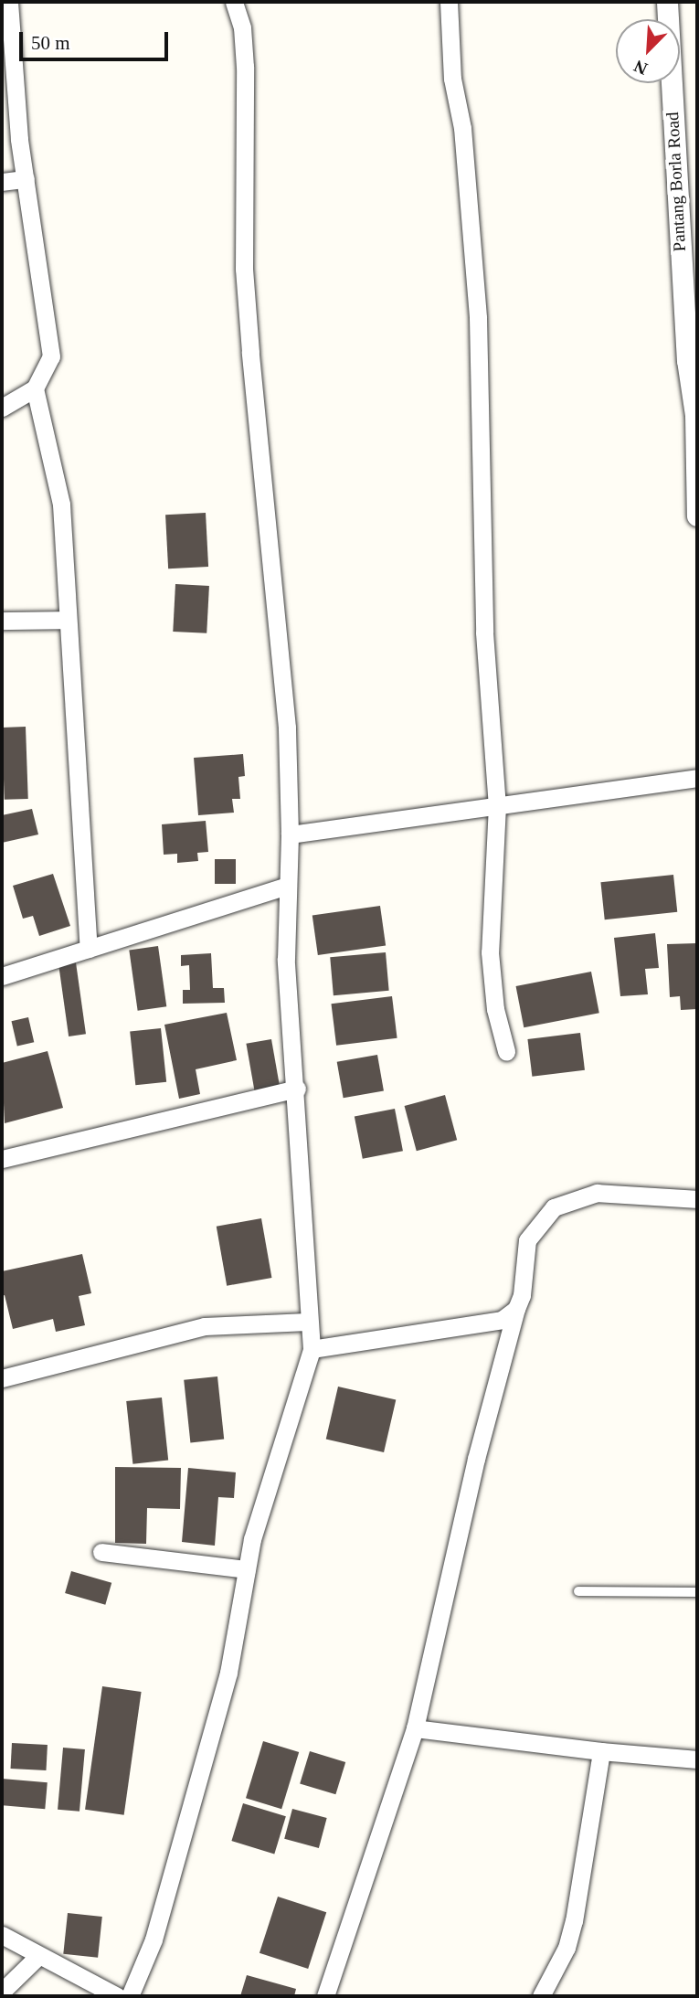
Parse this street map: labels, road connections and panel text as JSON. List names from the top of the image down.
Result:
{
  "streets": {
    "street": ["Pantang Borla Road"]
  },
  "scale_bar": "50 m",
  "north": "bottom left"
}
